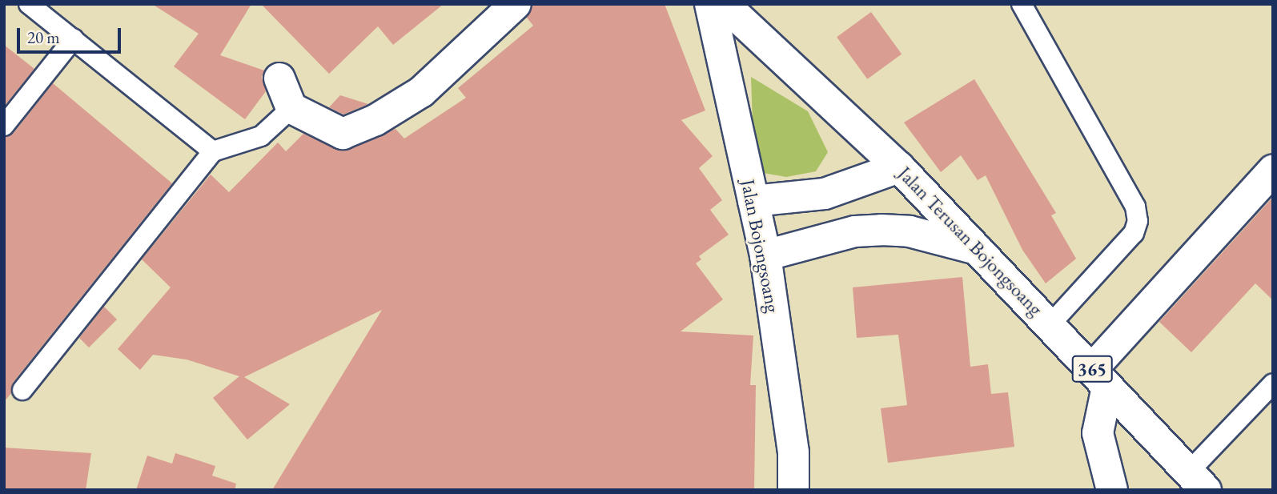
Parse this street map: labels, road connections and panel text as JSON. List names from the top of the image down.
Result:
{
  "streets": {
    "main road": ["Jalan Terusan Bojongsoang", "Jalan Bojongsoang", "365"]
  },
  "scale_bar": "20 m"
}
